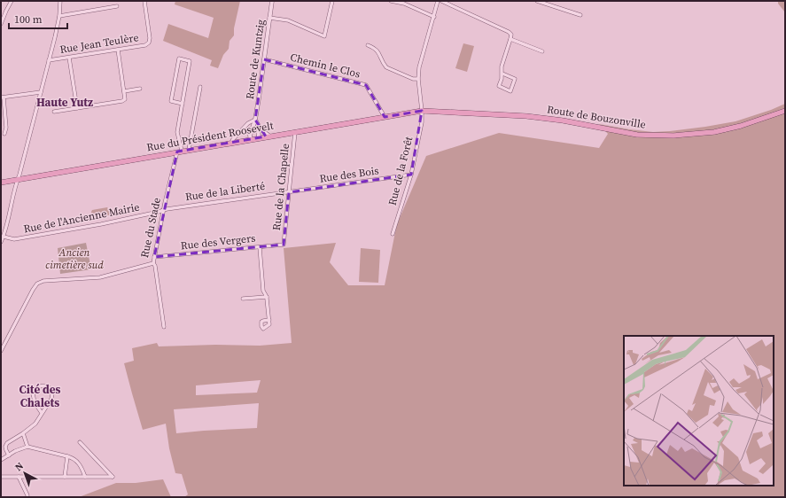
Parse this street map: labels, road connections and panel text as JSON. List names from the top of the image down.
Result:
{
  "streets": {
    "main road": ["Route de Bouzonville", "Rue du Président Roosevelt"],
    "street": [
      "Rue Jean Teulère",
      "Route de Kuntzig",
      "Chemin le Clos",
      "Rue de la Forêt",
      "Rue des Bois",
      "Rue de la Chapelle",
      "Rue de la Liberté",
      "Rue de l'Ancienne Mairie",
      "Rue du Stade",
      "Rue des Vergers"
    ]
  },
  "crossings": [
    ["Route de Kuntzig", "Chemin le Clos"],
    ["Route de Kuntzig", "Rue du Président Roosevelt"],
    ["Chemin le Clos", "Rue du Président Roosevelt"],
    ["Route de Bouzonville", "Rue du Président Roosevelt"],
    ["Route de Bouzonville", "Rue de la Forêt"],
    ["Rue du Président Roosevelt", "Rue de la Forêt"],
    ["Rue du Président Roosevelt", "Rue de la Chapelle"],
    ["Rue du Président Roosevelt", "Rue du Stade"],
    ["Rue de la Forêt", "Rue des Bois"],
    ["Rue des Bois", "Rue de la Chapelle"],
    ["Rue des Bois", "Rue de la Liberté"],
    ["Rue de la Chapelle", "Rue de la Liberté"],
    ["Rue de la Chapelle", "Rue des Vergers"],
    ["Rue de la Liberté", "Rue de l'Ancienne Mairie"],
    ["Rue de la Liberté", "Rue du Stade"],
    ["Rue de l'Ancienne Mairie", "Rue du Stade"],
    ["Rue du Stade", "Rue des Vergers"]
  ],
  "districts": ["Haute Yutz", "Cité des Chalets"],
  "parks": ["Ancien cimetière sud"],
  "scale_bar": "100 m",
  "north": "top left"
}
